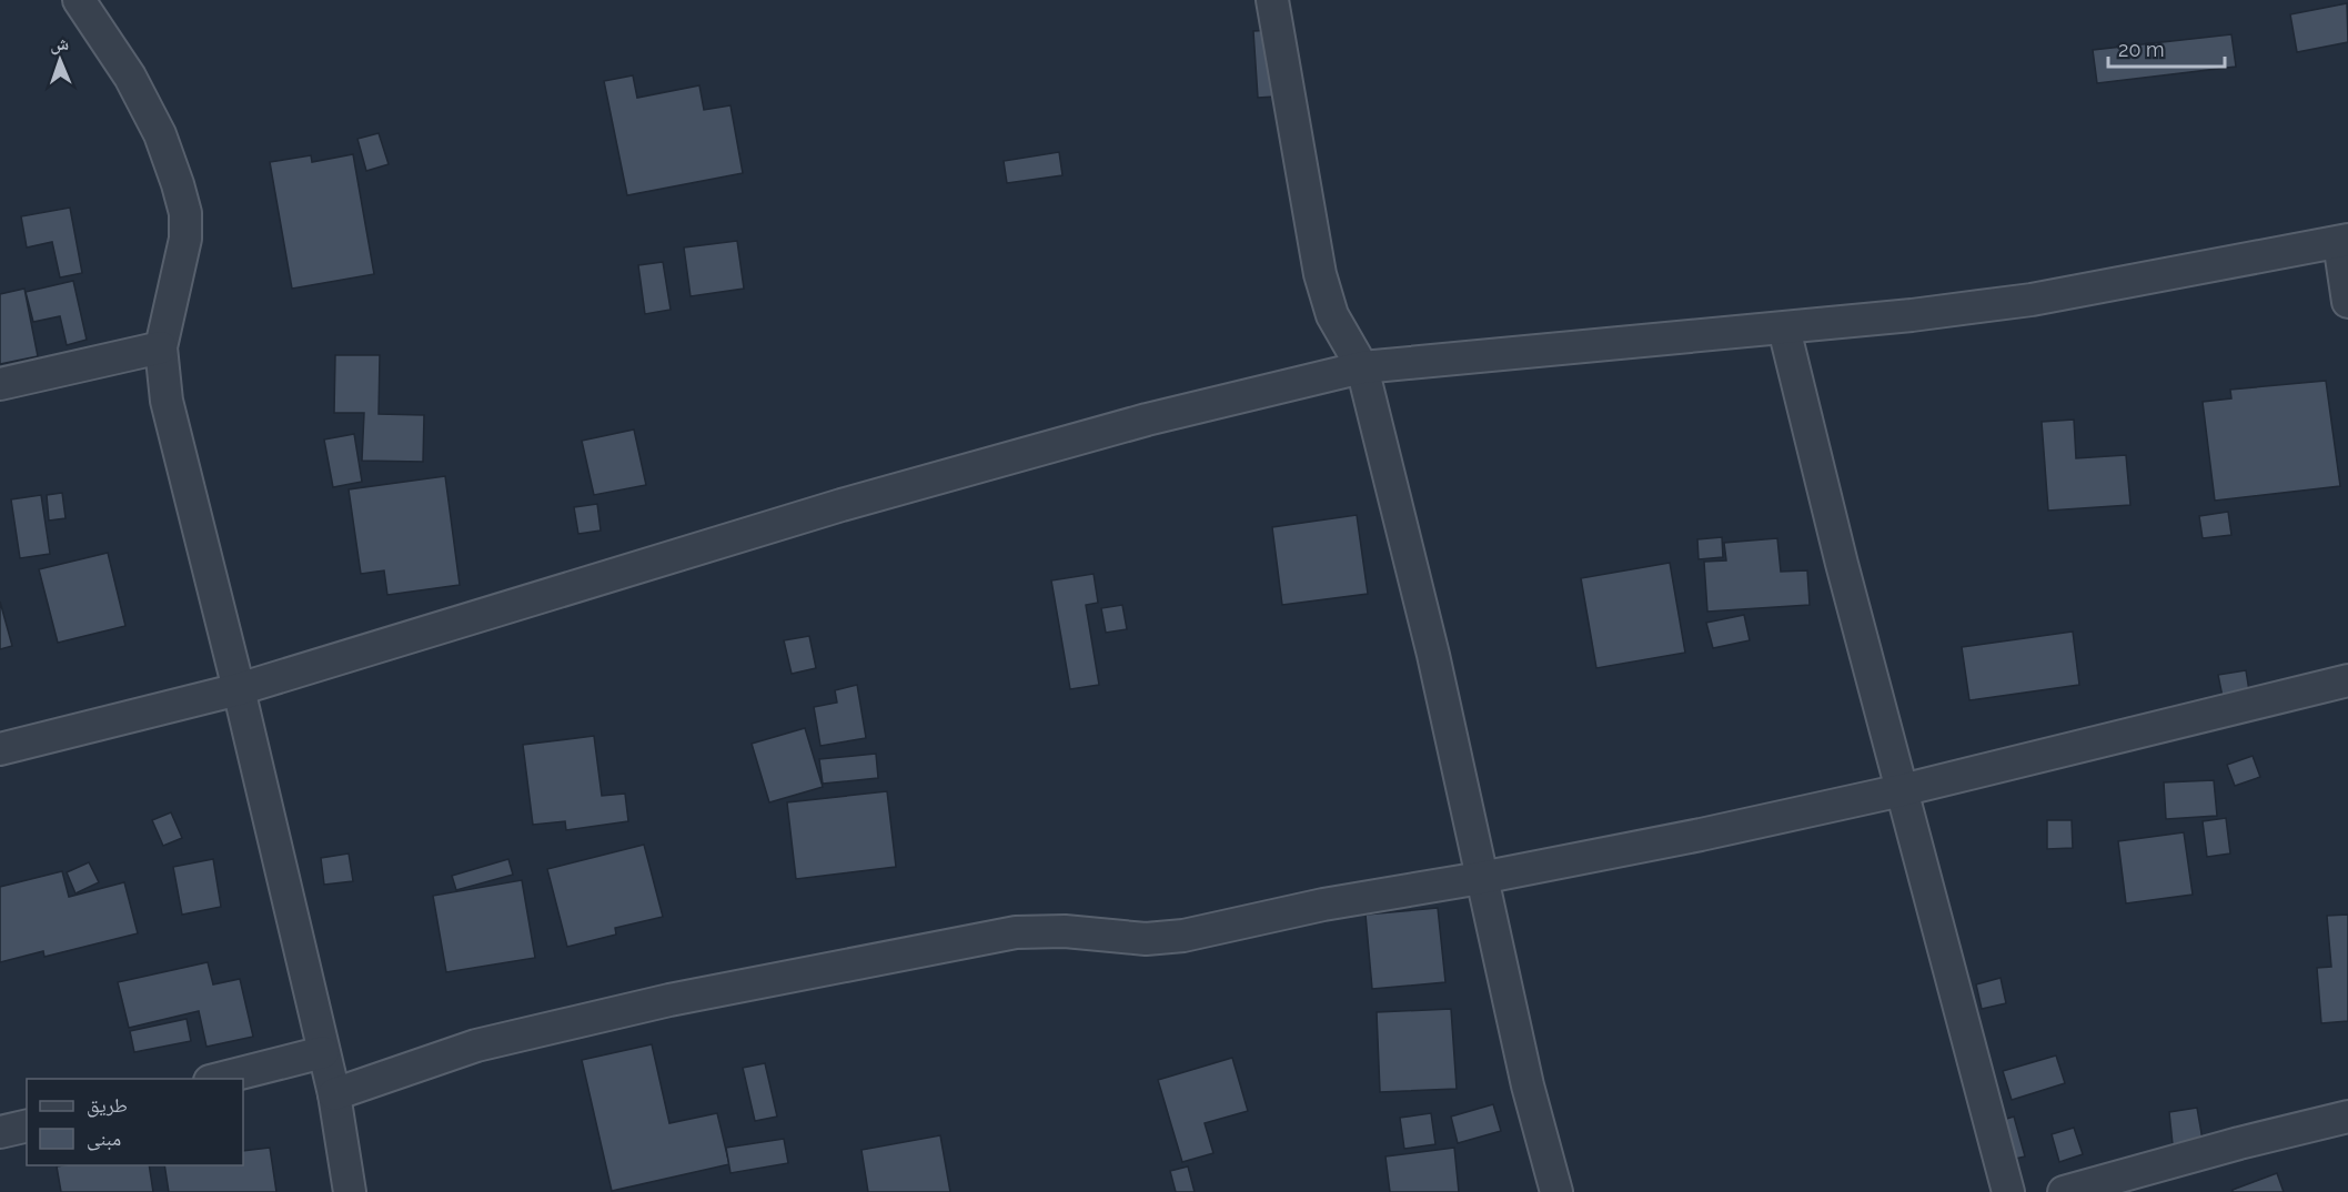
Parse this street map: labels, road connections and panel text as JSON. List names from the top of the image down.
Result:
{
  "legend": ["طريق", "مبنى"],
  "scale_bar": "20 m",
  "north": "top"
}
